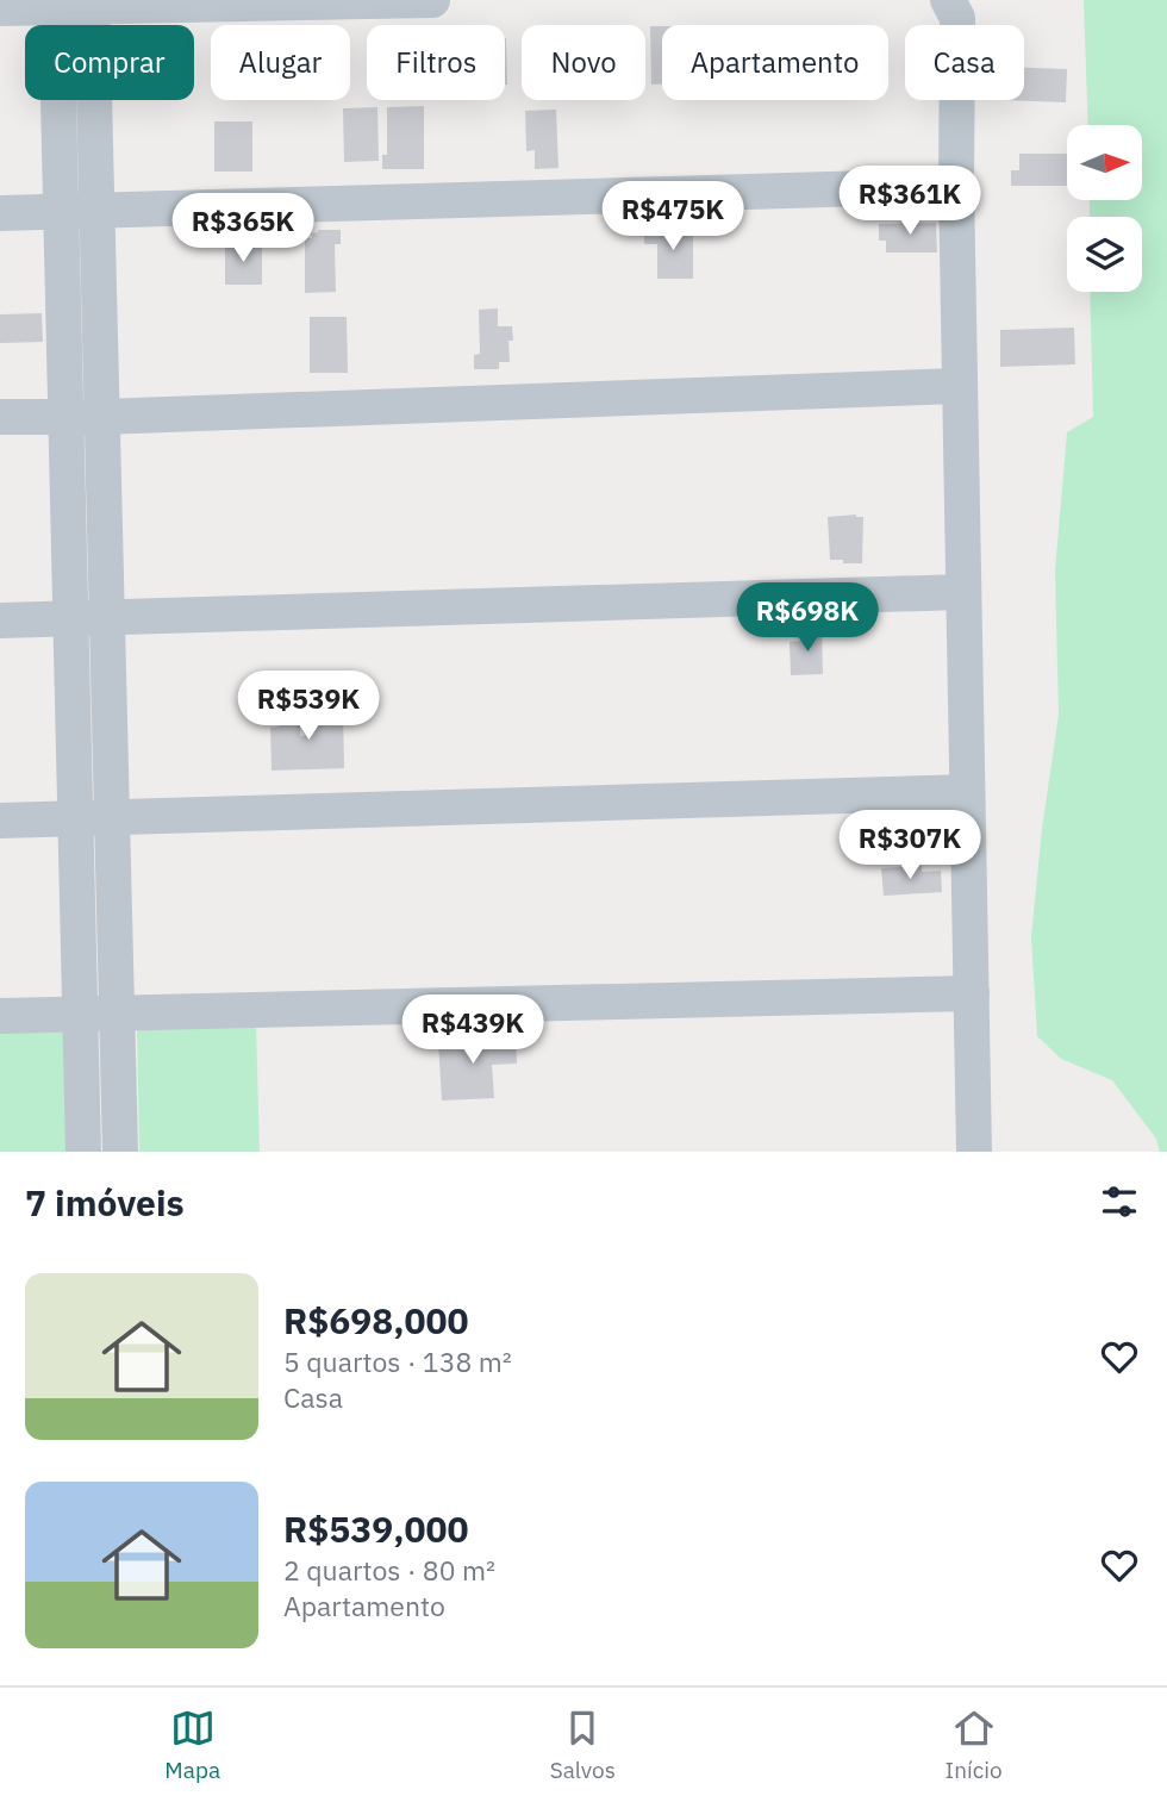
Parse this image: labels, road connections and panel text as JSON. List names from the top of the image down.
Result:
{
  "north": "right",
  "page": {
    "chip": [
      "Comprar",
      "Alugar",
      "Filtros",
      "Novo",
      "Apartamento",
      "Casa"
    ],
    "price": [
      "R$361K",
      "R$475K",
      "R$365K",
      "R$698K",
      "R$539K",
      "R$307K",
      "R$439K"
    ],
    "heading": "7 imóveis",
    "list": [
      {
        "name": "R$698,000",
        "note": "5 quartos · 138 m² · Casa"
      },
      {
        "name": "R$539,000",
        "note": "2 quartos · 80 m² · Apartamento"
      }
    ],
    "tabs": ["Mapa", "Salvos", "Início"]
  }
}
